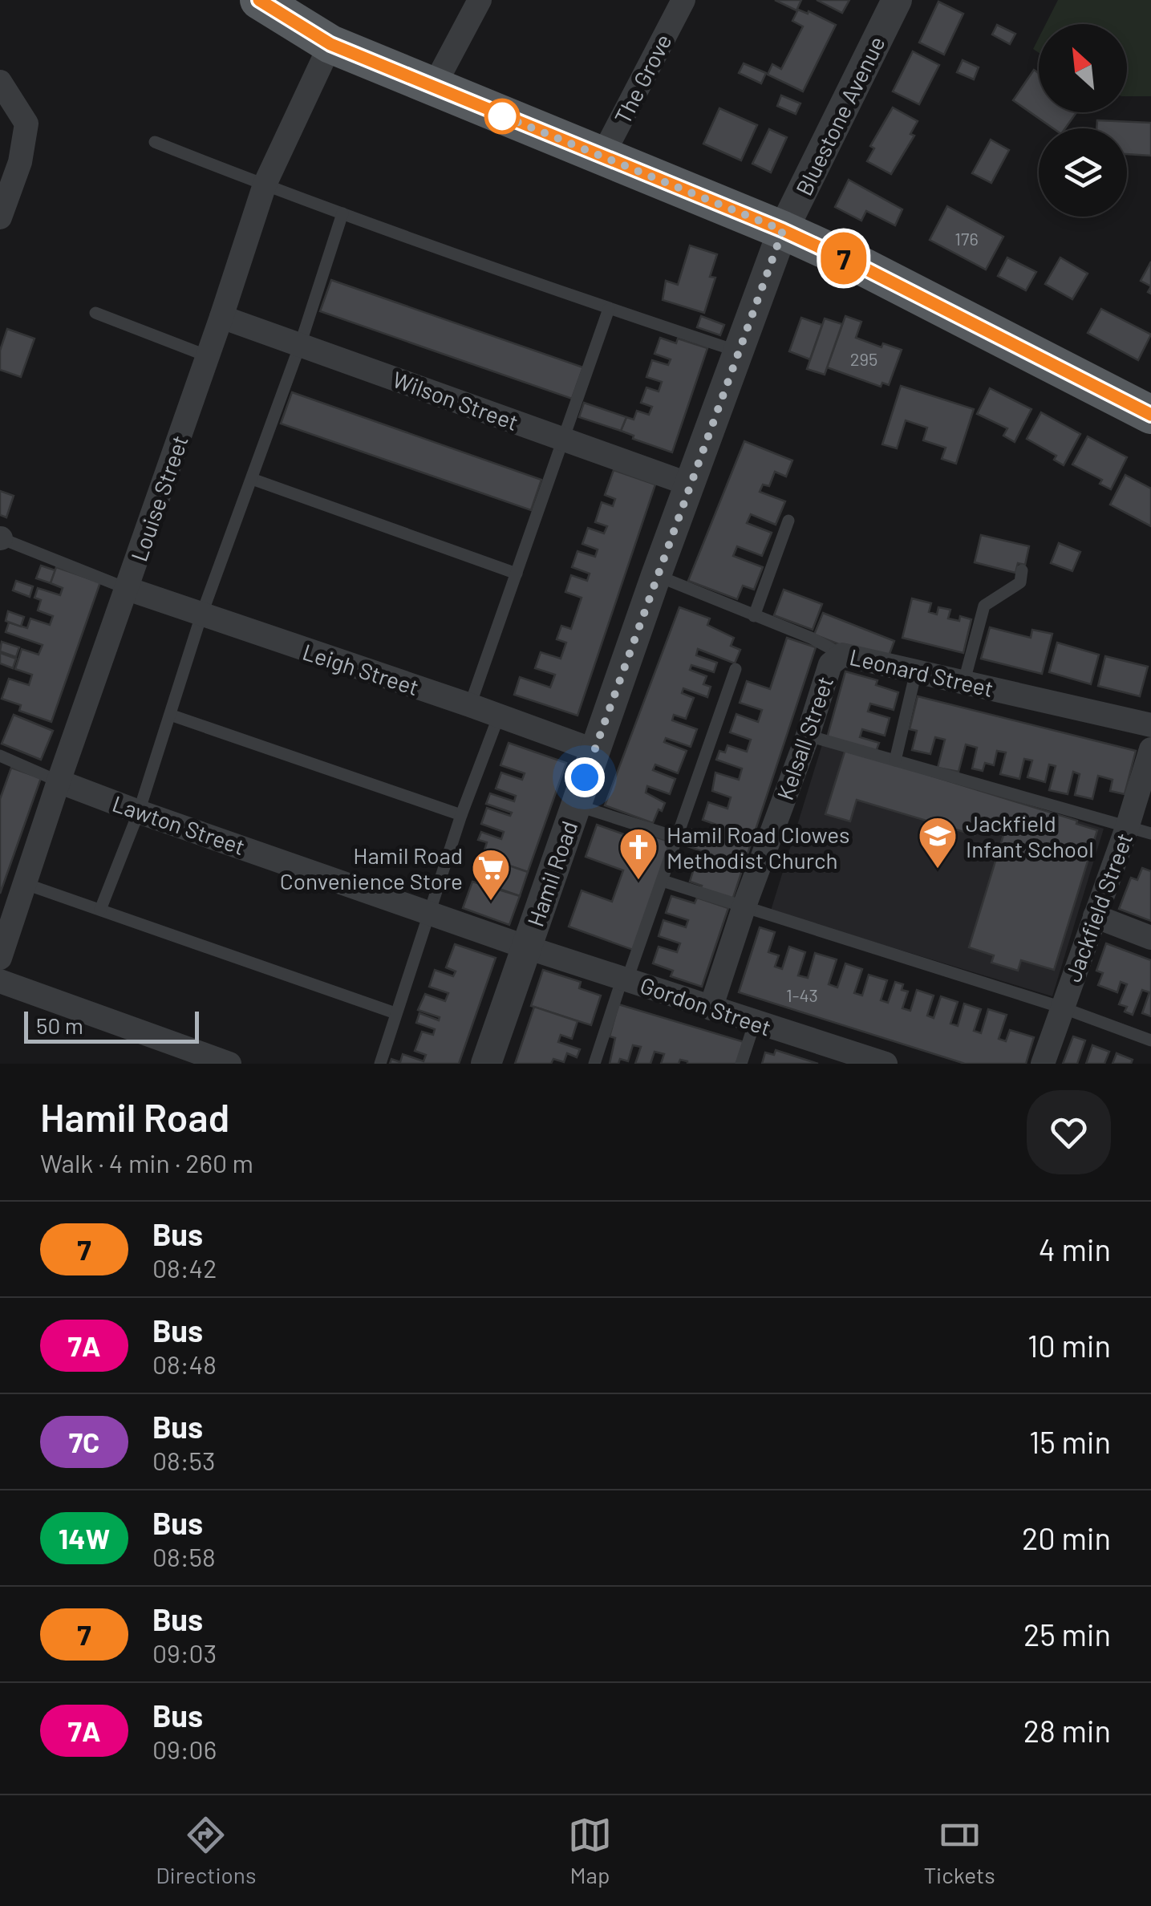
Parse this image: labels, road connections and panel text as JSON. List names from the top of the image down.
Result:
{
  "streets": {
    "street": [
      "The Grove",
      "Bluestone Avenue",
      "Wilson Street",
      "Louise Street",
      "Leigh Street",
      "Leonard Street",
      "Kelsall Street",
      "Lawton Street",
      "Hamil Road",
      "Jackfield Street",
      "Gordon Street"
    ]
  },
  "crossings": [
    ["Bluestone Avenue", "Hamil Road"],
    ["Wilson Street", "Louise Street"],
    ["Wilson Street", "Hamil Road"],
    ["Louise Street", "Leigh Street"],
    ["Louise Street", "Lawton Street"],
    ["Leigh Street", "Hamil Road"],
    ["Leonard Street", "Kelsall Street"],
    ["Leonard Street", "Hamil Road"],
    ["Kelsall Street", "Gordon Street"],
    ["Lawton Street", "Hamil Road"],
    ["Lawton Street", "Gordon Street"],
    ["Hamil Road", "Gordon Street"]
  ],
  "places": {
    "school or university": ["Jackfield Infant School"],
    "church": ["Hamil Road Clowes Methodist Church"],
    "supermarket": ["Hamil Road Convenience Store"]
  },
  "lines": ["bus line 7"],
  "house_numbers": ["176", "295", "1-43"],
  "scale_bar": "50 m",
  "north": "top left",
  "page": {
    "on_map": "7",
    "scale": "50 m",
    "heading": ["Hamil Road", "Walk · 4 min · 260 m"],
    "list": [
      {
        "mark": "7",
        "name": "Bus",
        "note": "08:42",
        "value": "4 min"
      },
      {
        "mark": "7A",
        "name": "Bus",
        "note": "08:48",
        "value": "10 min"
      },
      {
        "mark": "7C",
        "name": "Bus",
        "note": "08:53",
        "value": "15 min"
      },
      {
        "mark": "14W",
        "name": "Bus",
        "note": "08:58",
        "value": "20 min"
      },
      {
        "mark": "7",
        "name": "Bus",
        "note": "09:03",
        "value": "25 min"
      },
      {
        "mark": "7A",
        "name": "Bus",
        "note": "09:06",
        "value": "28 min"
      }
    ],
    "tabs": ["Directions", "Map", "Tickets"]
  }
}
